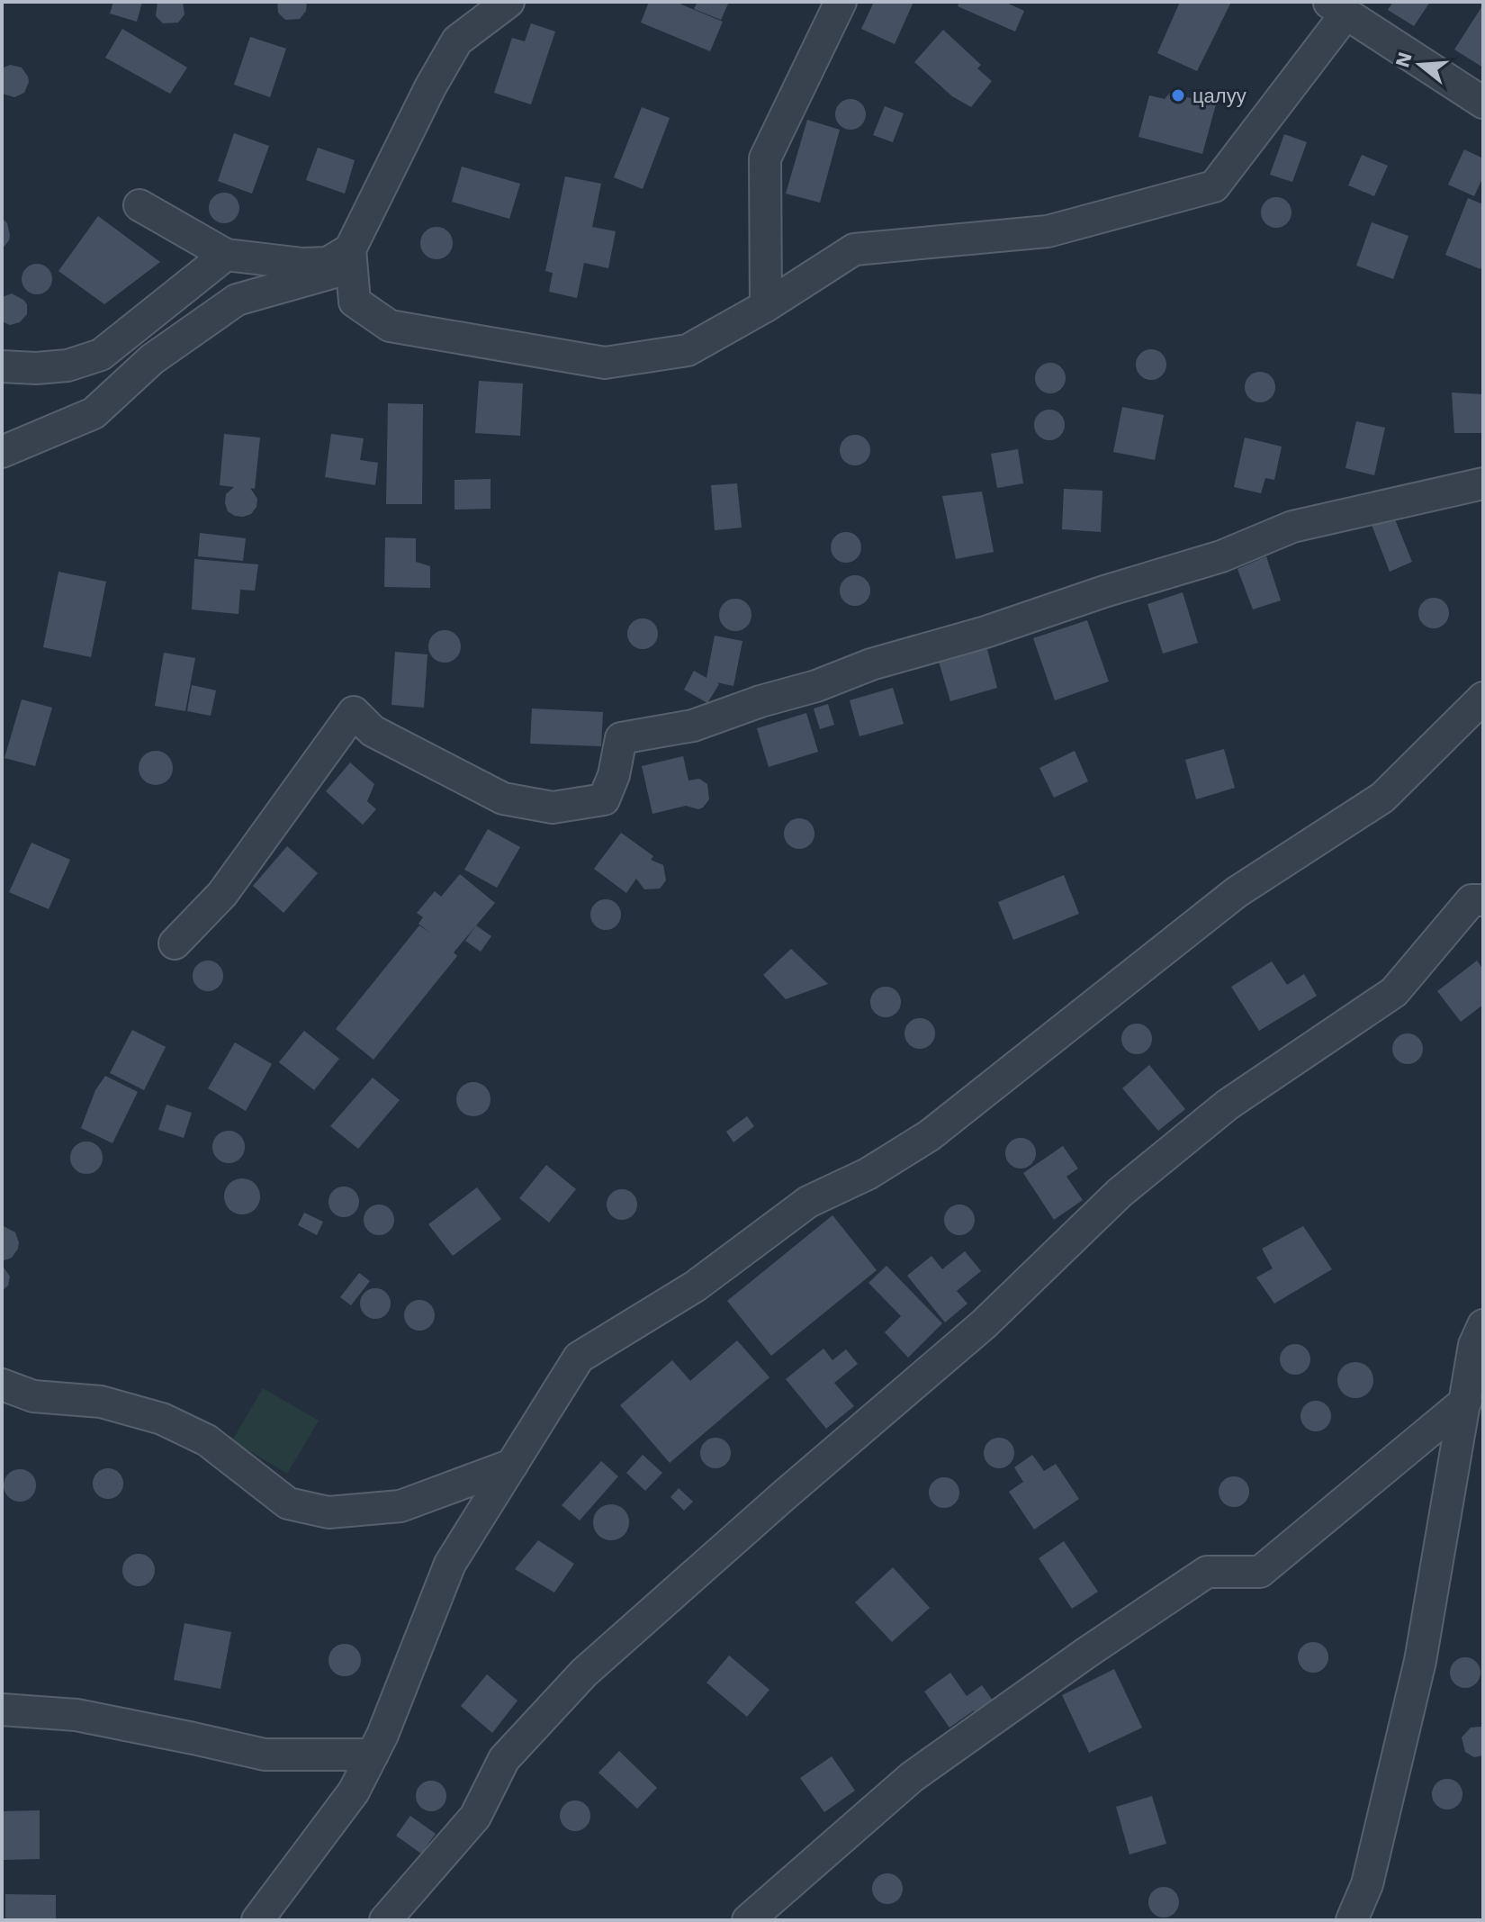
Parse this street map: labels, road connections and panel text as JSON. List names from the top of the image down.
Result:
{
  "places": ["цалуу"],
  "north": "left"
}
